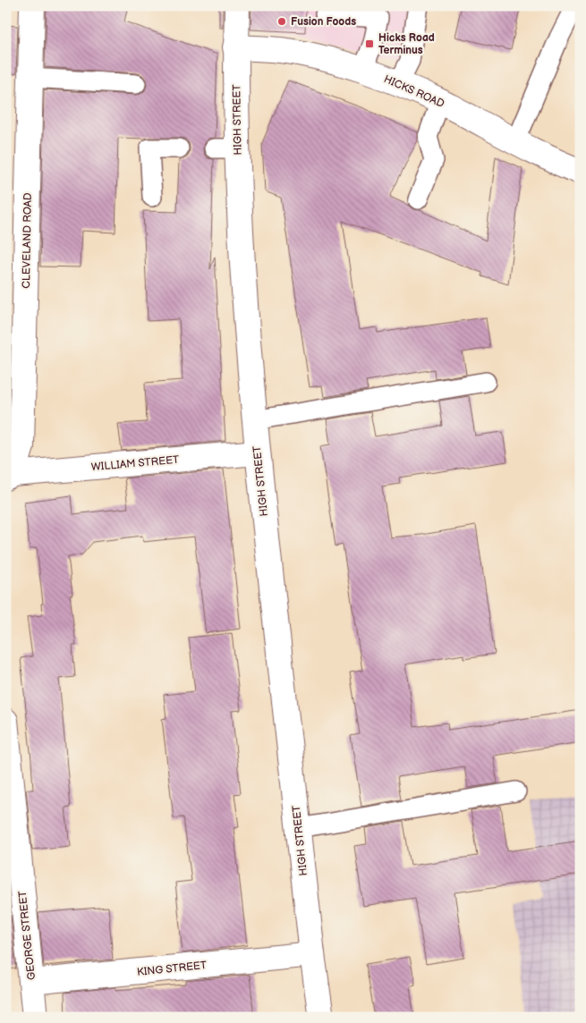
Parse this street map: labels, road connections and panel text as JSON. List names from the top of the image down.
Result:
{
  "streets": {
    "street": [
      "HICKS ROAD",
      "HIGH STREET",
      "CLEVELAND ROAD",
      "WILLIAM STREET",
      "GEORGE STREET",
      "KING STREET"
    ]
  },
  "crossings": [
    ["HICKS ROAD", "HIGH STREET"],
    ["HIGH STREET", "WILLIAM STREET"],
    ["HIGH STREET", "KING STREET"],
    ["CLEVELAND ROAD", "WILLIAM STREET"],
    ["GEORGE STREET", "KING STREET"]
  ],
  "places": {
    "other": ["Fusion Foods"],
    "transit": ["Hicks Road Terminus"]
  }
}
